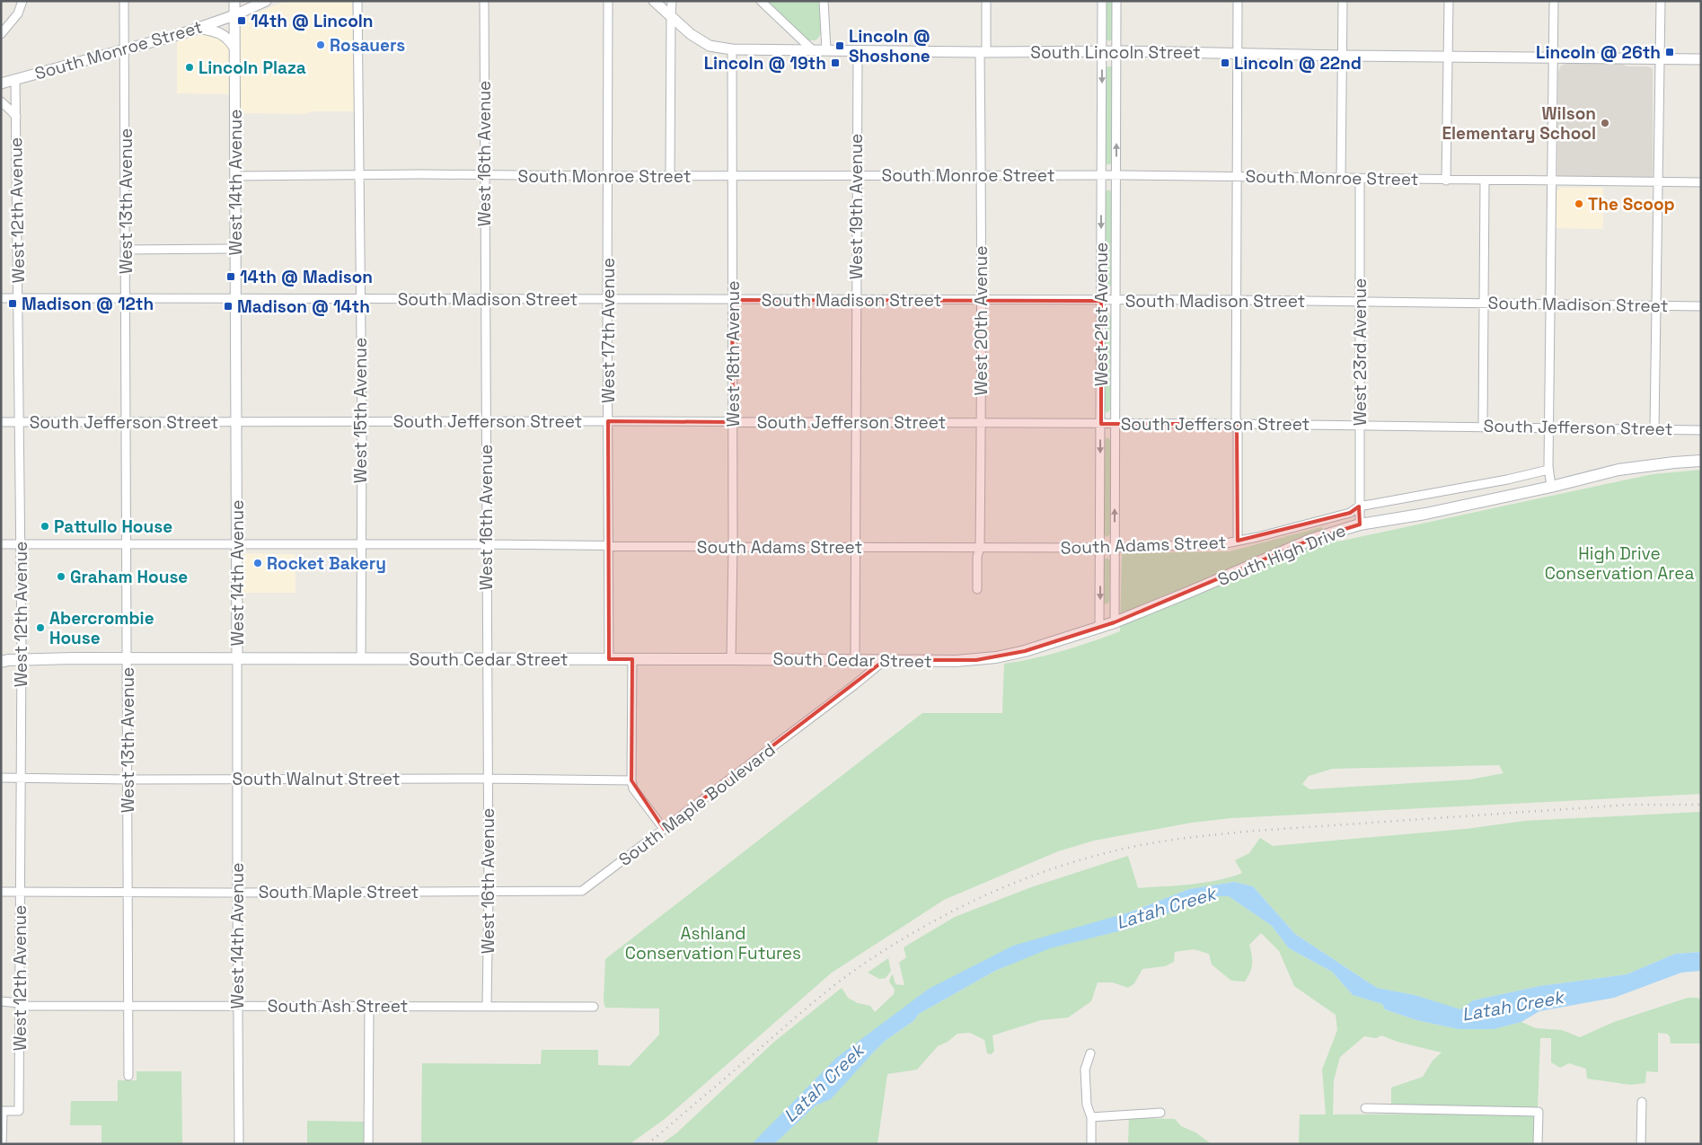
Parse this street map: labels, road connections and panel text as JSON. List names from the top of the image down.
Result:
{
  "streets": {
    "main road": ["South High Drive", "South Cedar Street"],
    "street": [
      "South Monroe Street",
      "South Lincoln Street",
      "West 16th Avenue",
      "West 14th Avenue",
      "West 13th Avenue",
      "West 19th Avenue",
      "West 12th Avenue",
      "South Madison Street",
      "West 21st Avenue",
      "West 20th Avenue",
      "West 17th Avenue",
      "West 23rd Avenue",
      "West 18th Avenue",
      "West 15th Avenue",
      "South Jefferson Street",
      "South Adams Street",
      "South Walnut Street",
      "South Maple Boulevard",
      "South Maple Street",
      "South Ash Street"
    ]
  },
  "crossings": [
    ["South Monroe Street", "West 16th Avenue"],
    ["South Monroe Street", "West 14th Avenue"],
    ["South Monroe Street", "West 13th Avenue"],
    ["South Monroe Street", "West 19th Avenue"],
    ["South Monroe Street", "West 12th Avenue"],
    ["South Monroe Street", "West 21st Avenue"],
    ["South Monroe Street", "West 20th Avenue"],
    ["South Monroe Street", "West 17th Avenue"],
    ["South Monroe Street", "West 23rd Avenue"],
    ["South Monroe Street", "West 18th Avenue"],
    ["South Monroe Street", "West 15th Avenue"],
    ["South Lincoln Street", "West 19th Avenue"],
    ["South Lincoln Street", "West 21st Avenue"],
    ["South Lincoln Street", "West 20th Avenue"],
    ["South Lincoln Street", "West 18th Avenue"],
    ["West 16th Avenue", "South Madison Street"],
    ["West 16th Avenue", "South Jefferson Street"],
    ["West 16th Avenue", "South Adams Street"],
    ["West 16th Avenue", "South Cedar Street"],
    ["West 16th Avenue", "South Walnut Street"],
    ["West 16th Avenue", "South Maple Boulevard"],
    ["West 16th Avenue", "South Maple Street"],
    ["West 16th Avenue", "South Ash Street"],
    ["West 14th Avenue", "South Madison Street"],
    ["West 14th Avenue", "South Jefferson Street"],
    ["West 14th Avenue", "South Adams Street"],
    ["West 14th Avenue", "South Cedar Street"],
    ["West 14th Avenue", "South Walnut Street"],
    ["West 14th Avenue", "South Maple Street"],
    ["West 14th Avenue", "South Ash Street"],
    ["West 13th Avenue", "South Madison Street"],
    ["West 13th Avenue", "South Jefferson Street"],
    ["West 13th Avenue", "South Adams Street"],
    ["West 13th Avenue", "South Cedar Street"],
    ["West 13th Avenue", "South Walnut Street"],
    ["West 13th Avenue", "South Maple Street"],
    ["West 13th Avenue", "South Ash Street"],
    ["West 19th Avenue", "South Madison Street"],
    ["West 19th Avenue", "South Jefferson Street"],
    ["West 19th Avenue", "South Adams Street"],
    ["West 19th Avenue", "South Cedar Street"],
    ["West 12th Avenue", "South Madison Street"],
    ["West 12th Avenue", "South Jefferson Street"],
    ["West 12th Avenue", "South Adams Street"],
    ["West 12th Avenue", "South Cedar Street"],
    ["West 12th Avenue", "South Walnut Street"],
    ["West 12th Avenue", "South Maple Street"],
    ["West 12th Avenue", "South Ash Street"],
    ["South Madison Street", "West 21st Avenue"],
    ["South Madison Street", "West 20th Avenue"],
    ["South Madison Street", "West 17th Avenue"],
    ["South Madison Street", "West 23rd Avenue"],
    ["South Madison Street", "West 18th Avenue"],
    ["South Madison Street", "West 15th Avenue"],
    ["West 21st Avenue", "South Jefferson Street"],
    ["West 21st Avenue", "South Adams Street"],
    ["West 21st Avenue", "South High Drive"],
    ["West 20th Avenue", "South Jefferson Street"],
    ["West 20th Avenue", "South Adams Street"],
    ["West 17th Avenue", "South Jefferson Street"],
    ["West 17th Avenue", "South Adams Street"],
    ["West 17th Avenue", "South Cedar Street"],
    ["West 23rd Avenue", "South Jefferson Street"],
    ["West 23rd Avenue", "South Adams Street"],
    ["West 23rd Avenue", "South High Drive"],
    ["West 18th Avenue", "South Jefferson Street"],
    ["West 18th Avenue", "South Adams Street"],
    ["West 18th Avenue", "South Cedar Street"],
    ["West 15th Avenue", "South Jefferson Street"],
    ["West 15th Avenue", "South Adams Street"],
    ["West 15th Avenue", "South Cedar Street"],
    ["South High Drive", "South Cedar Street"],
    ["South Cedar Street", "South Maple Boulevard"],
    ["South Maple Boulevard", "South Maple Street"]
  ],
  "water": ["Latah Creek"],
  "parks": ["High Drive Conservation Area", "Ashland Conservation Futures"],
  "places": {
    "transit": [
      "14th @ Lincoln",
      "Lincoln @ Shoshone",
      "Lincoln @ 26th",
      "Lincoln @ 19th",
      "Lincoln @ 22nd",
      "14th @ Madison",
      "Madison @ 12th",
      "Madison @ 14th"
    ],
    "other": [
      "Rosauers",
      "Lincoln Plaza",
      "Wilson Elementary School",
      "The Scoop",
      "Pattullo House",
      "Rocket Bakery",
      "Graham House",
      "Abercrombie House"
    ]
  }
}
